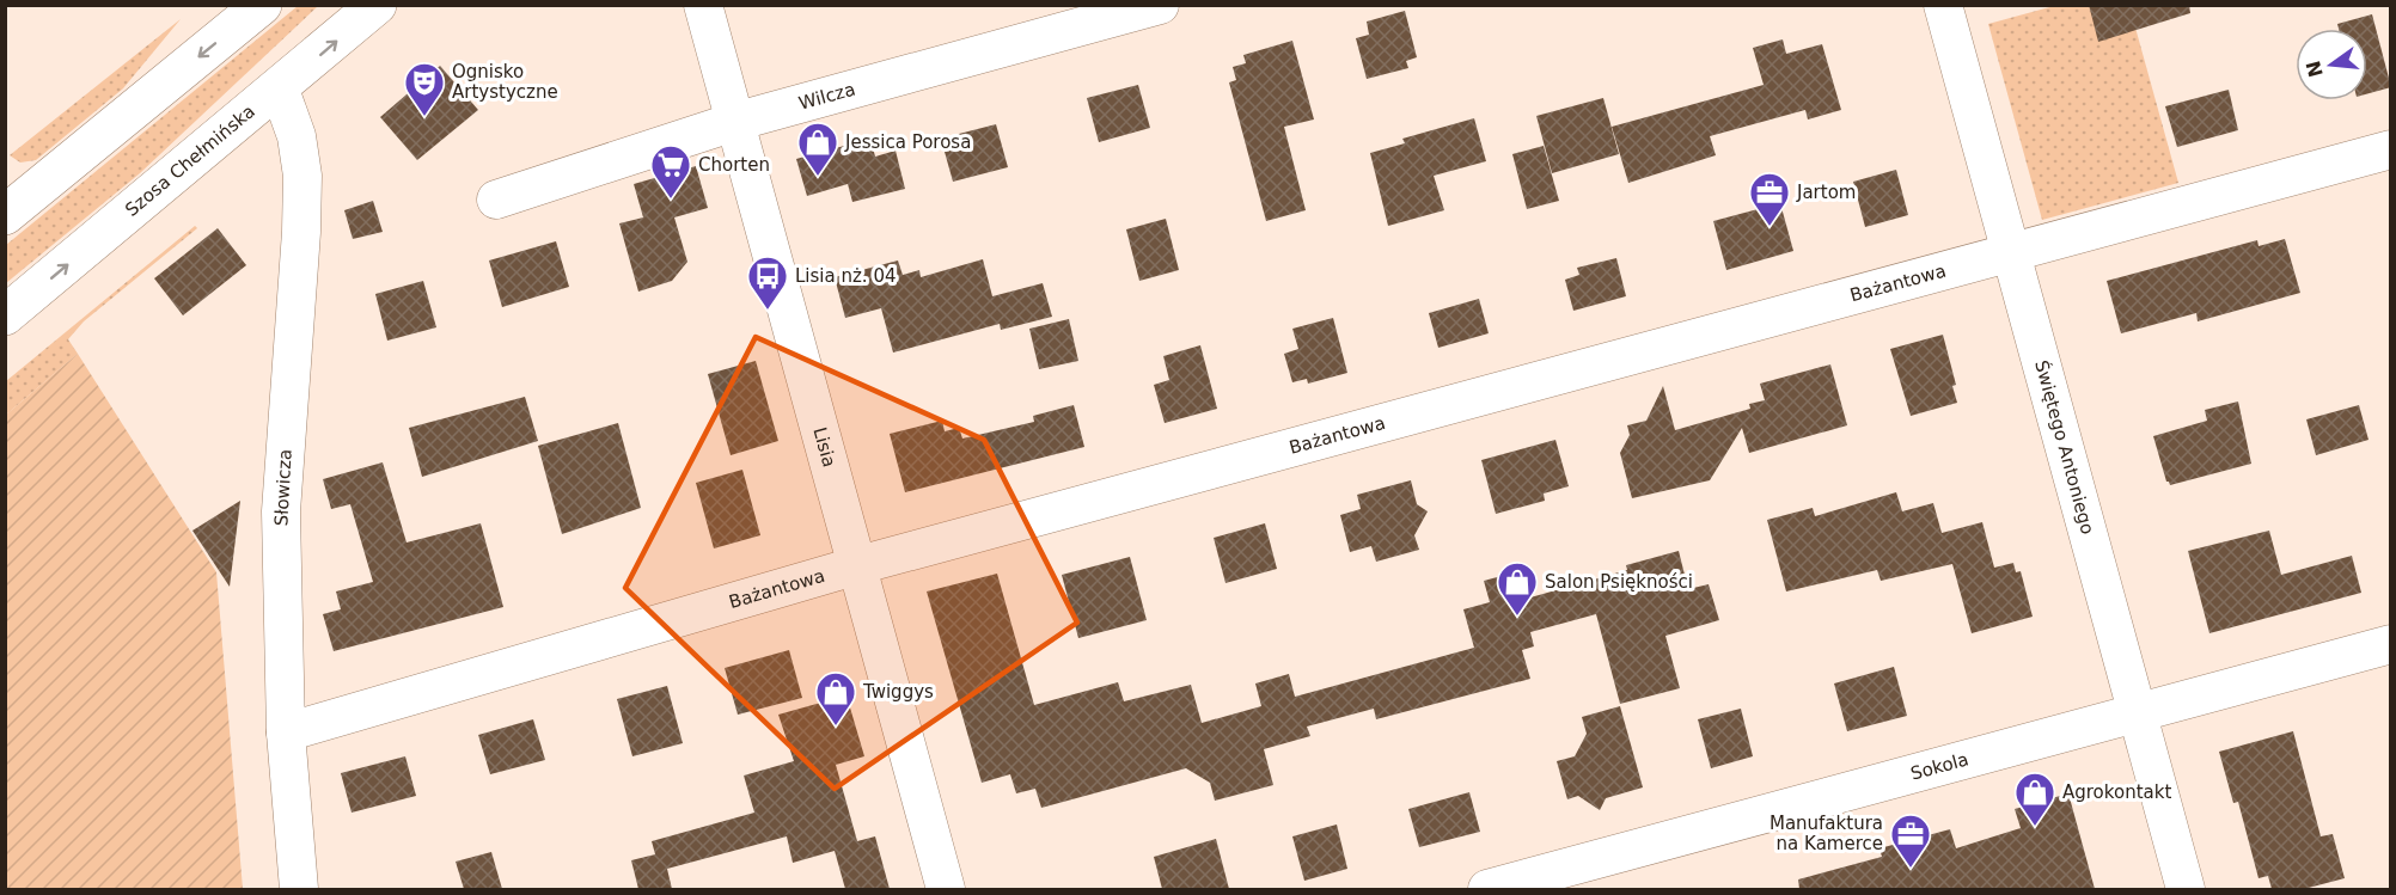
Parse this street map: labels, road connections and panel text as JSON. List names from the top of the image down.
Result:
{
  "streets": {
    "main road": ["Szosa Chełmińska"],
    "street": [
      "Wilcza",
      "Bażantowa",
      "Lisia",
      "Świętego Antoniego",
      "Słowicza",
      "Sokola"
    ]
  },
  "crossings": [
    ["Wilcza", "Lisia"],
    ["Szosa Chełmińska", "Słowicza"],
    ["Bażantowa", "Lisia"],
    ["Bażantowa", "Świętego Antoniego"],
    ["Bażantowa", "Słowicza"],
    ["Świętego Antoniego", "Sokola"]
  ],
  "places": {
    "theatre": ["Ognisko Artystyczne"],
    "shop": [
      "Jessica Porosa",
      "Salon Psiękności",
      "Twiggys",
      "Agrokontakt"
    ],
    "supermarket": ["Chorten"],
    "office": ["Jartom", "Manufaktura na Kamerce"],
    "bus stop": ["Lisia nż. 04"]
  },
  "north": "left"
}
